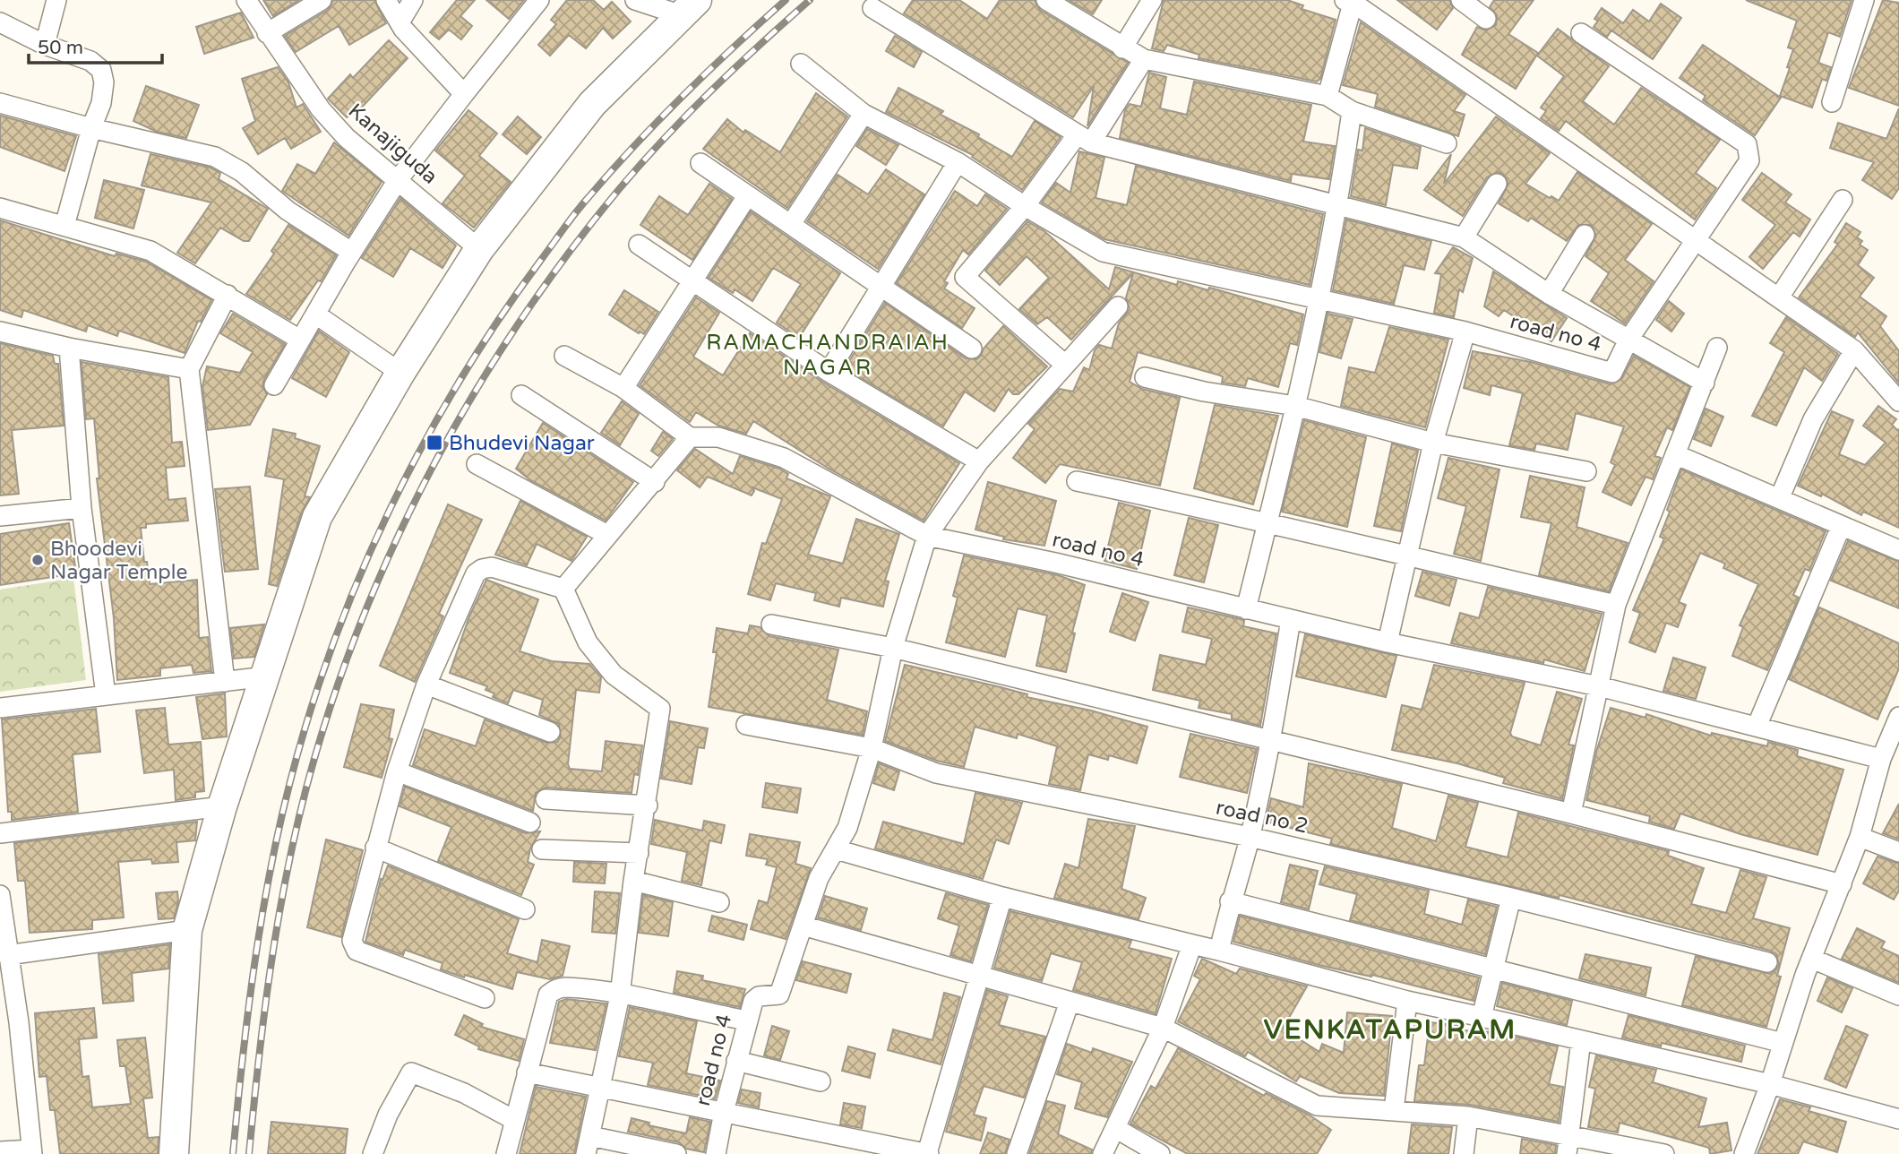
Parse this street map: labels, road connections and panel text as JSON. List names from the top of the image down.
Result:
{
  "streets": {
    "street": ["Kanajiguda", "road no 4", "road no 2"]
  },
  "crossings": [
    ["road no 4", "road no 2"]
  ],
  "districts": ["RAMACHANDRAIAH NAGAR", "VENKATAPURAM"],
  "places": {
    "transit": ["Bhudevi Nagar"],
    "other": ["Bhoodevi Nagar Temple"]
  },
  "scale_bar": "50 m"
}
